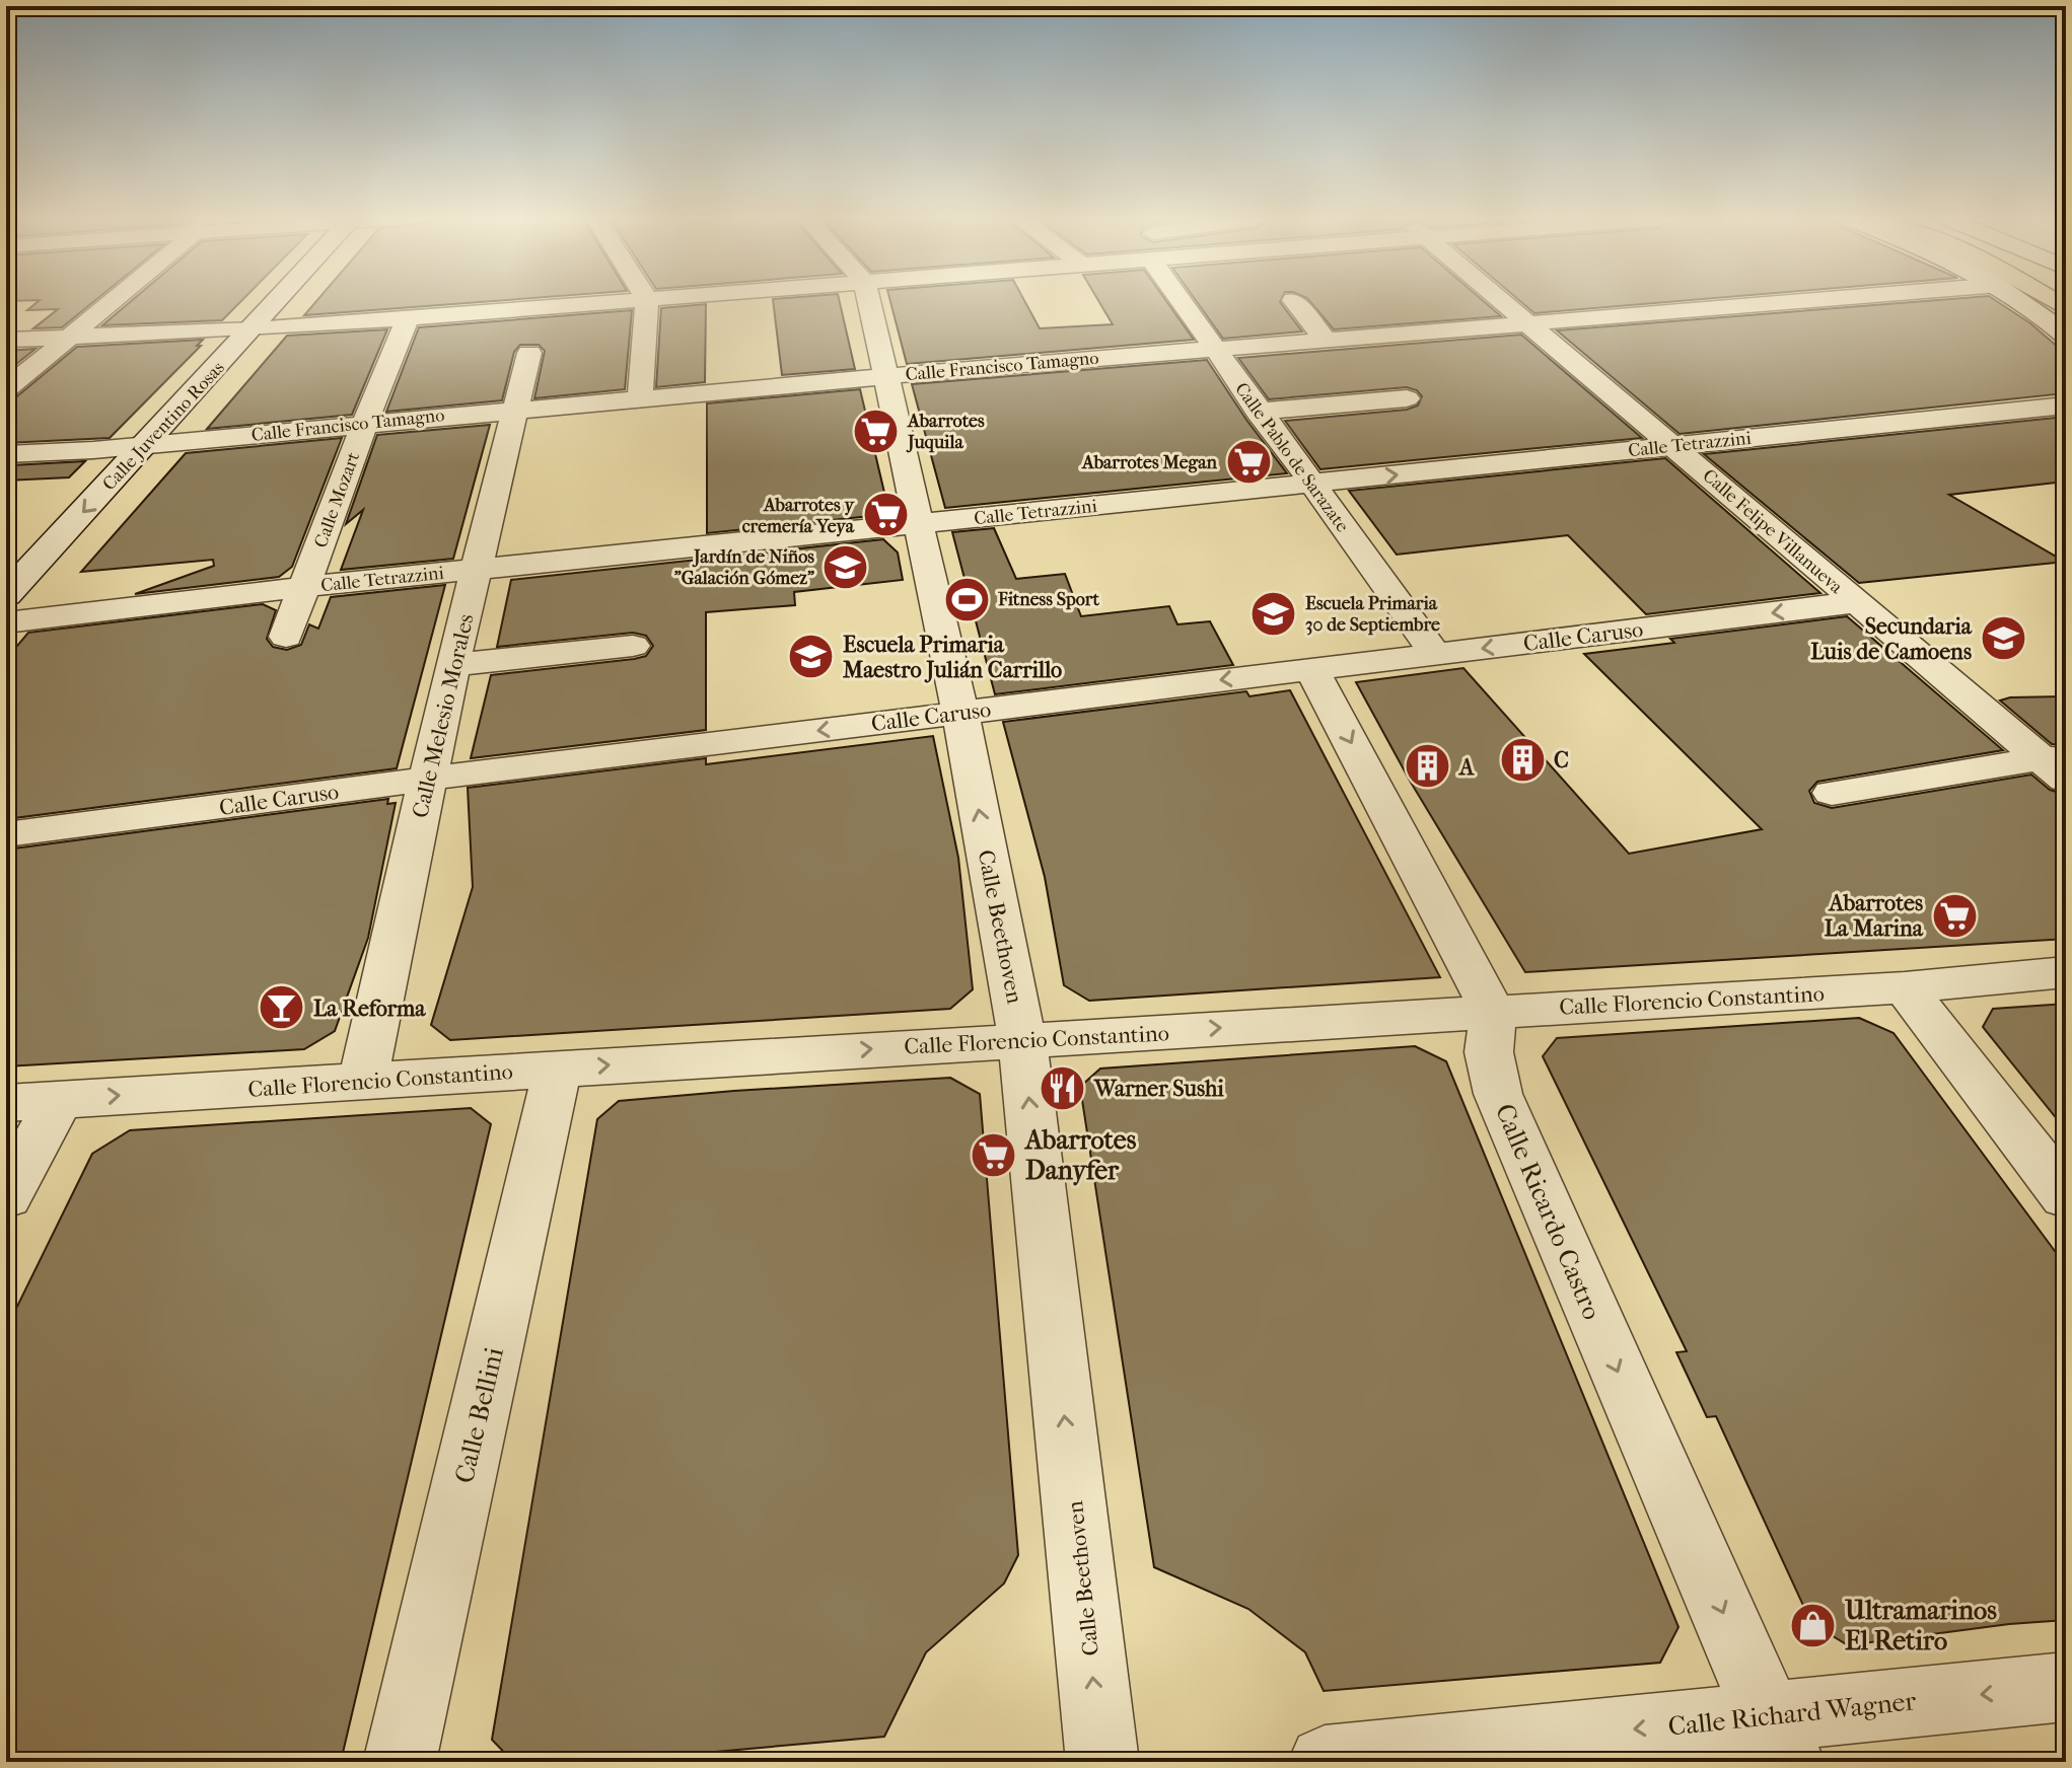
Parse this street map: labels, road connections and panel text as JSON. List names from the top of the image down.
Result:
{
  "streets": {
    "street": [
      "Calle Francisco Tamagno",
      "Calle Juventino Rosas",
      "Calle Tetrazzini",
      "Calle Pablo de Sarazate",
      "Calle Mozart",
      "Calle Felipe Villanueva",
      "Calle Caruso",
      "Calle Melesio Morales",
      "Calle Beethoven",
      "Calle Florencio Constantino",
      "Calle Ricardo Castro",
      "Calle Bellini",
      "Calle Richard Wagner"
    ]
  },
  "crossings": [
    ["Calle Francisco Tamagno", "Calle Juventino Rosas"],
    ["Calle Francisco Tamagno", "Calle Pablo de Sarazate"],
    ["Calle Francisco Tamagno", "Calle Mozart"],
    ["Calle Francisco Tamagno", "Calle Felipe Villanueva"],
    ["Calle Francisco Tamagno", "Calle Melesio Morales"],
    ["Calle Francisco Tamagno", "Calle Beethoven"],
    ["Calle Tetrazzini", "Calle Pablo de Sarazate"],
    ["Calle Tetrazzini", "Calle Mozart"],
    ["Calle Tetrazzini", "Calle Felipe Villanueva"],
    ["Calle Tetrazzini", "Calle Melesio Morales"],
    ["Calle Tetrazzini", "Calle Beethoven"],
    ["Calle Pablo de Sarazate", "Calle Caruso"],
    ["Calle Felipe Villanueva", "Calle Caruso"],
    ["Calle Caruso", "Calle Melesio Morales"],
    ["Calle Caruso", "Calle Beethoven"],
    ["Calle Melesio Morales", "Calle Florencio Constantino"],
    ["Calle Beethoven", "Calle Florencio Constantino"],
    ["Calle Florencio Constantino", "Calle Ricardo Castro"],
    ["Calle Florencio Constantino", "Calle Bellini"],
    ["Calle Ricardo Castro", "Calle Richard Wagner"]
  ],
  "one_way": [
    "Calle Juventino Rosas",
    "Calle Caruso",
    "Calle Beethoven",
    "Calle Florencio Constantino",
    "Calle Ricardo Castro",
    "Calle Richard Wagner"
  ],
  "places": {
    "supermarket": [
      "Abarrotes Juquila",
      "Abarrotes Megan",
      "Abarrotes y cremería Yeya",
      "Abarrotes La Marina",
      "Abarrotes Danyfer"
    ],
    "school or university": [
      "Jardín de Niños \"Galación Gómez\"",
      "Escuela Primaria 30 de Septiembre",
      "Secundaria Luis de Camoens",
      "Escuela Primaria Maestro Julián Carrillo"
    ],
    "sports": ["Fitness Sport"],
    "building": ["C", "A"],
    "bar": ["La Reforma"],
    "restaurant": ["Warner Sushi"],
    "shop": ["Ultramarinos El Retiro"]
  }
}
